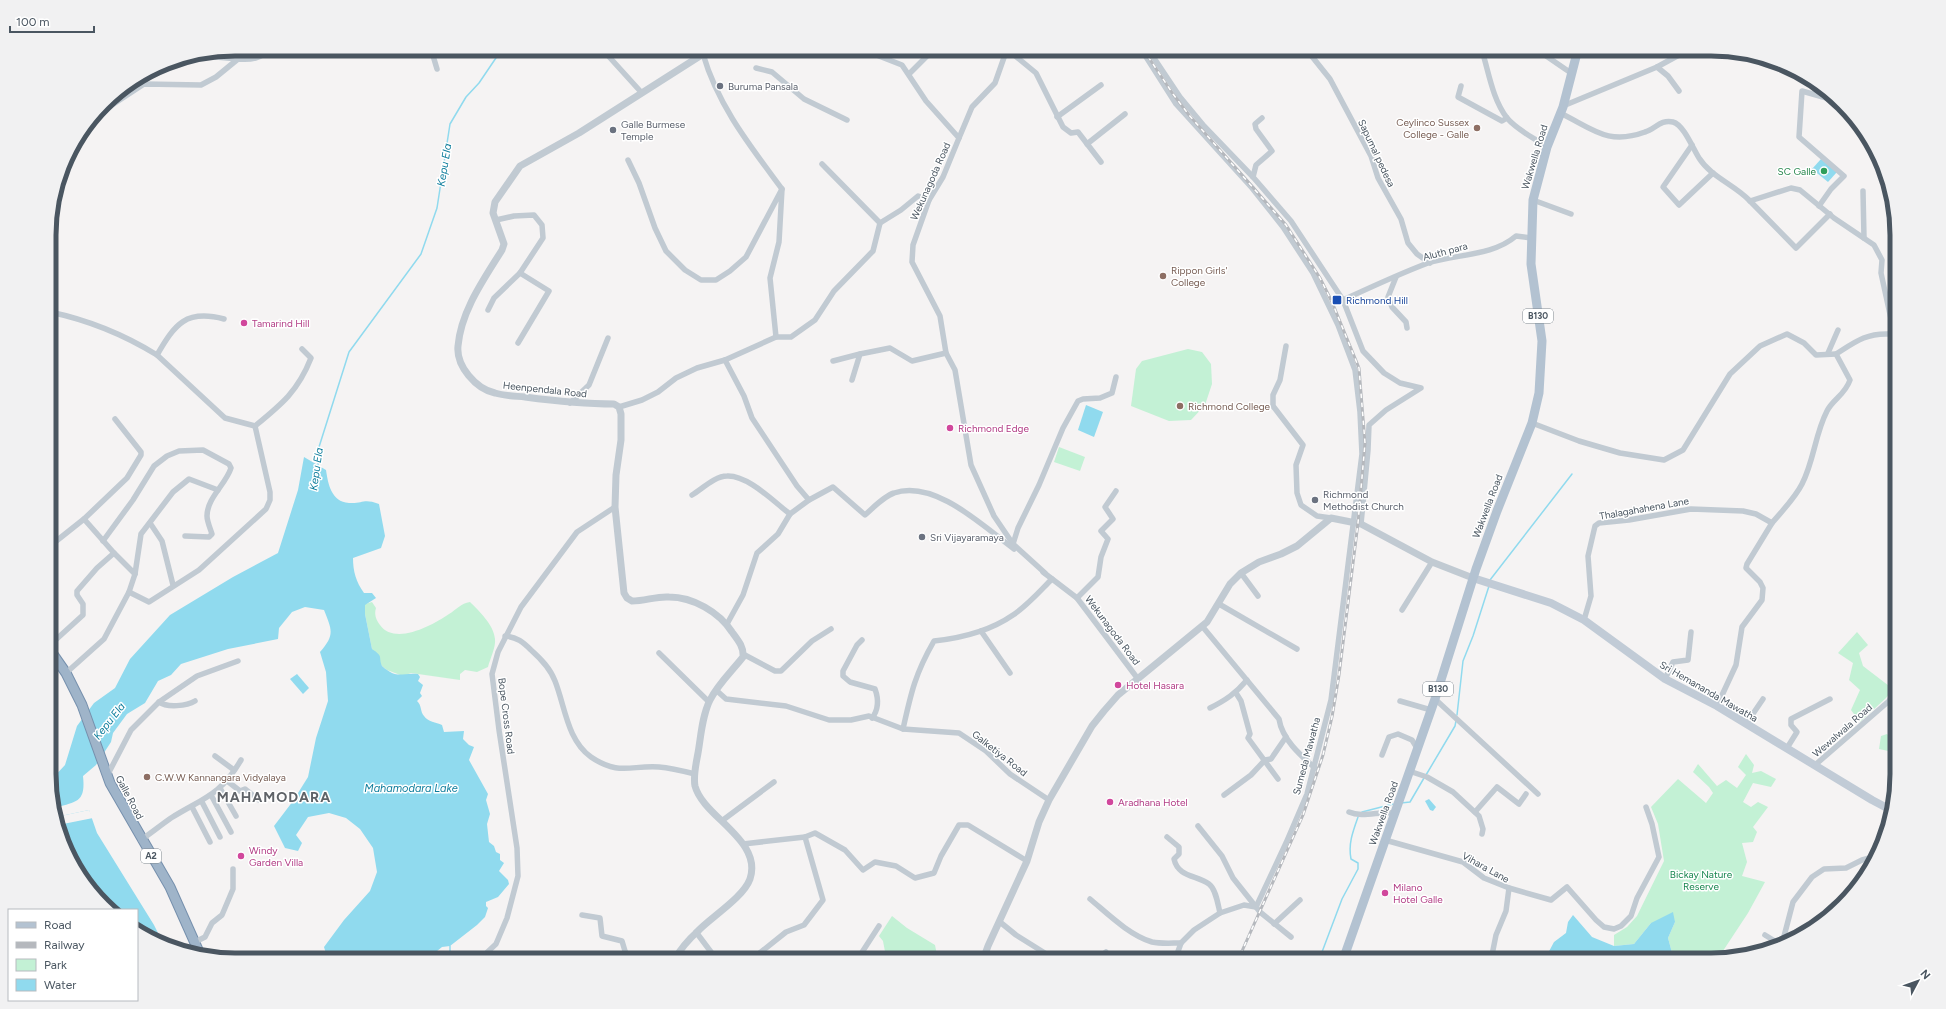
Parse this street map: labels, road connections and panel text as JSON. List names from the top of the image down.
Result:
{
  "streets": {
    "highway": ["Galle Road", "A2"],
    "main road": ["Wakwella Road", "B130", "Sri Hemananda Mawatha"],
    "street": [
      "Sapumal pedesa",
      "Wekunagoda Road",
      "Aluth para",
      "Heenpendala Road",
      "Thalagahahena Lane",
      "Bope Cross Road",
      "Wewalwala Road",
      "Galketiya Road",
      "Sumeda Mawatha",
      "Vihara Lane"
    ]
  },
  "crossings": [
    ["Sapumal pedesa", "Aluth para"],
    ["Wakwella Road", "Aluth para"],
    ["Wakwella Road", "Sri Hemananda Mawatha"],
    ["Wakwella Road", "Vihara Lane"],
    ["Thalagahahena Lane", "Sri Hemananda Mawatha"],
    ["Sri Hemananda Mawatha", "Wewalwala Road"]
  ],
  "districts": ["MAHAMODARA"],
  "water": ["Kepu Ela", "Mahamodara Lake"],
  "parks": ["Bickay Nature Reserve"],
  "places": {
    "other": [
      "Buruma Pansala",
      "Ceylinco Sussex College - Galle",
      "Galle Burmese Temple",
      "SC Galle",
      "Rippon Girls' College",
      "Tamarind Hill",
      "Richmond College",
      "Richmond Edge",
      "Richmond Methodist Church",
      "Sri Vijayaramaya",
      "Hotel Hasara",
      "C.W.W Kannangara Vidyalaya",
      "Aradhana Hotel",
      "Windy Garden Villa",
      "Milano Hotel Galle"
    ],
    "transit": ["Richmond Hill"]
  },
  "legend": [
    "Road",
    "Railway",
    "Park",
    "Water"
  ],
  "scale_bar": "100 m",
  "north": "top right"
}
